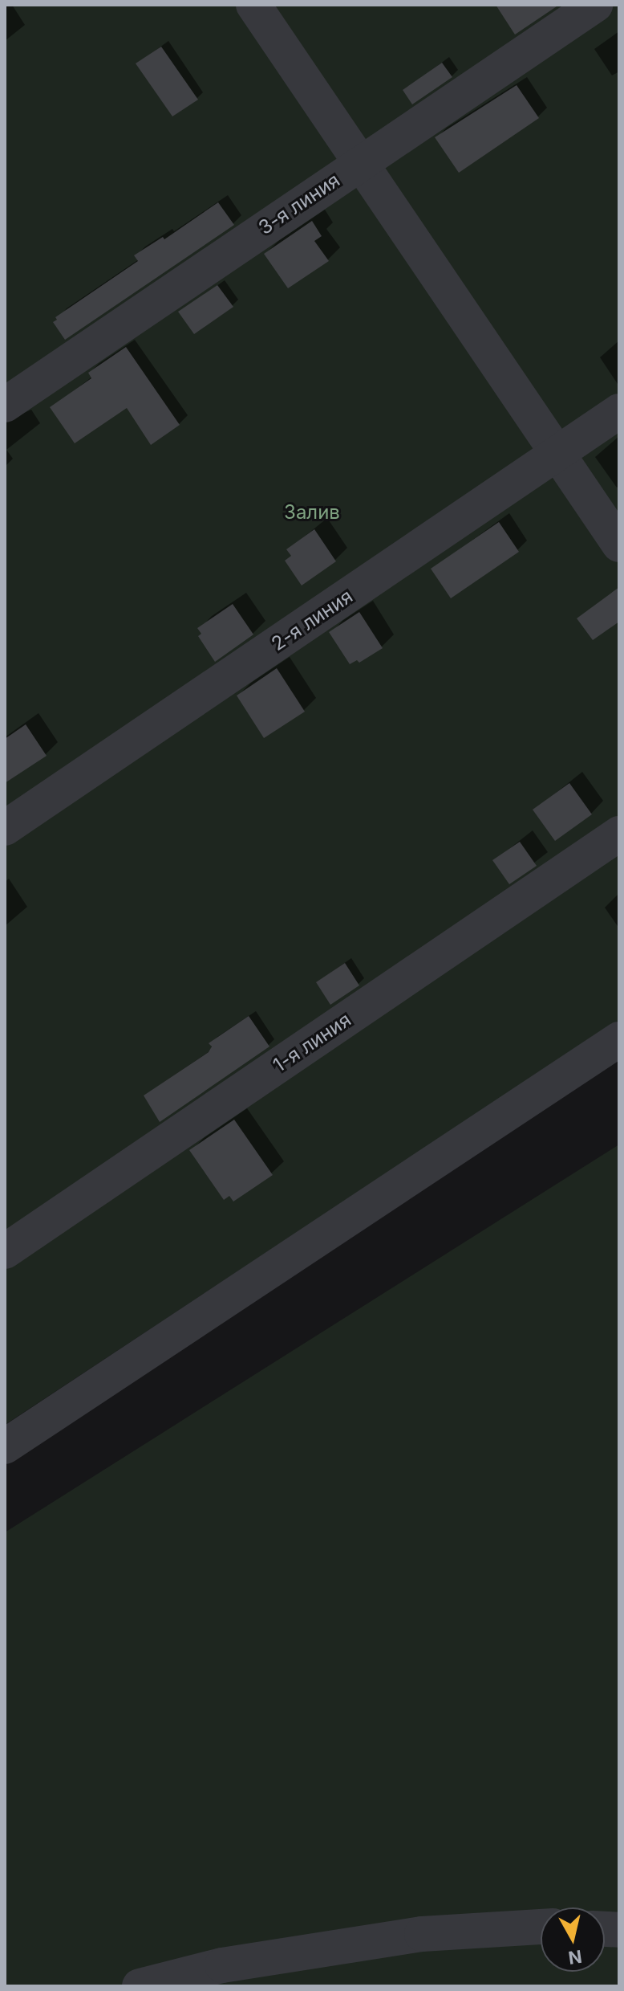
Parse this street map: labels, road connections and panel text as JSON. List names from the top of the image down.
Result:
{
  "streets": {
    "street": ["3-я линия", "2-я линия", "1-я линия"]
  },
  "parks": ["Залив"],
  "north": "bottom"
}
